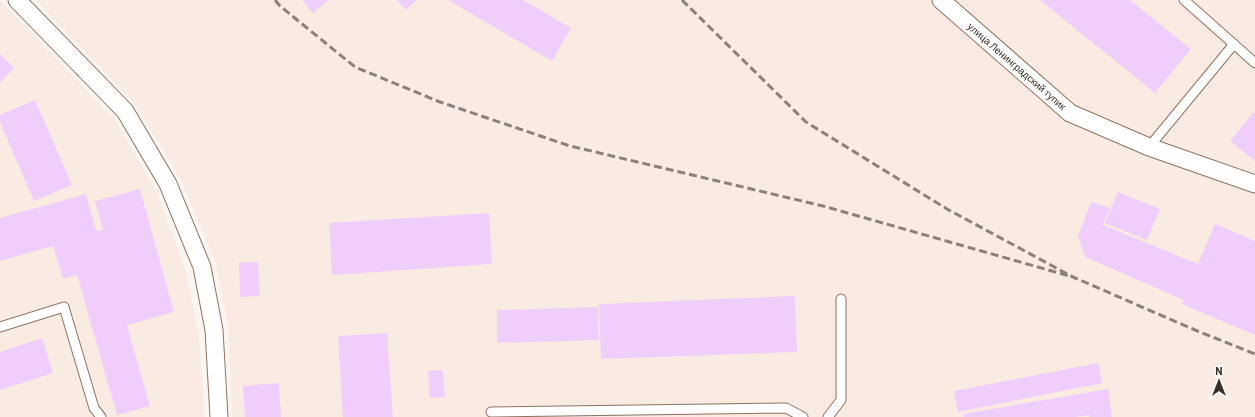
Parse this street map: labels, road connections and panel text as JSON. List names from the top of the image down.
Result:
{
  "streets": {
    "street": ["улица Ленинградский тупик"]
  },
  "north": "top"
}
